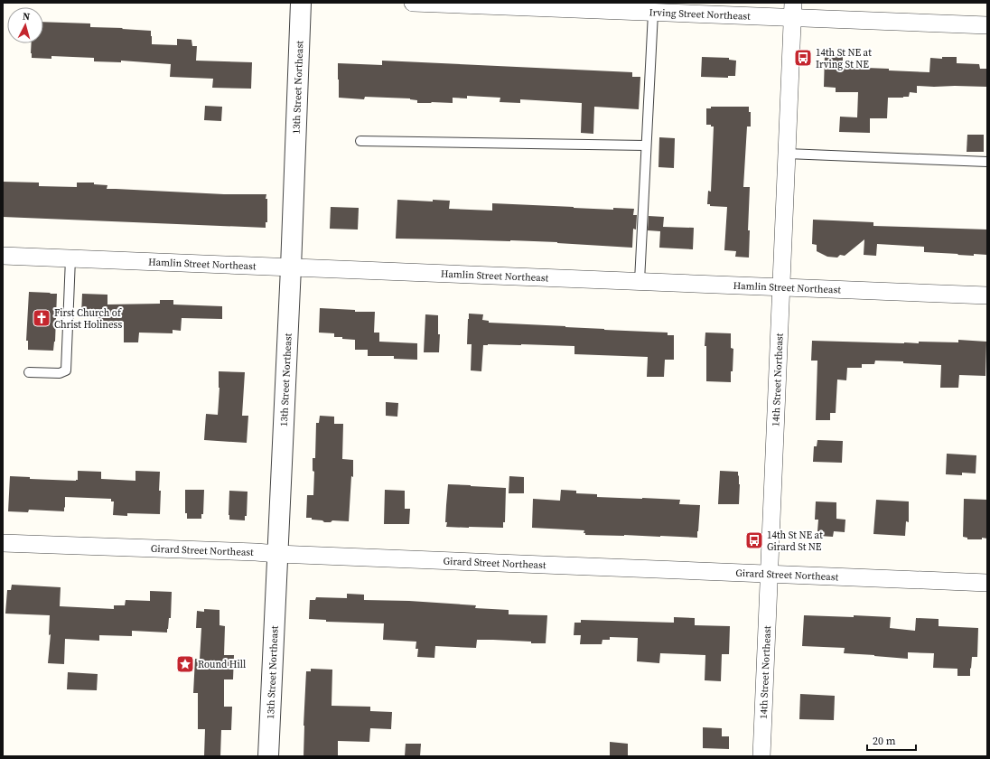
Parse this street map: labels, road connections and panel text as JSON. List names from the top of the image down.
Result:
{
  "streets": {
    "street": [
      "Irving Street Northeast",
      "13th Street Northeast",
      "Hamlin Street Northeast",
      "14th Street Northeast",
      "Girard Street Northeast"
    ]
  },
  "crossings": [
    ["Irving Street Northeast", "14th Street Northeast"],
    ["13th Street Northeast", "Hamlin Street Northeast"],
    ["13th Street Northeast", "Girard Street Northeast"],
    ["Hamlin Street Northeast", "14th Street Northeast"],
    ["14th Street Northeast", "Girard Street Northeast"]
  ],
  "places": {
    "bus stop": ["14th St NE at Irving St NE", "14th St NE at Girard St NE"],
    "church": ["First Church of Christ Holiness"],
    "place": ["Round Hill"]
  },
  "scale_bar": "20 m",
  "north": "top"
}
